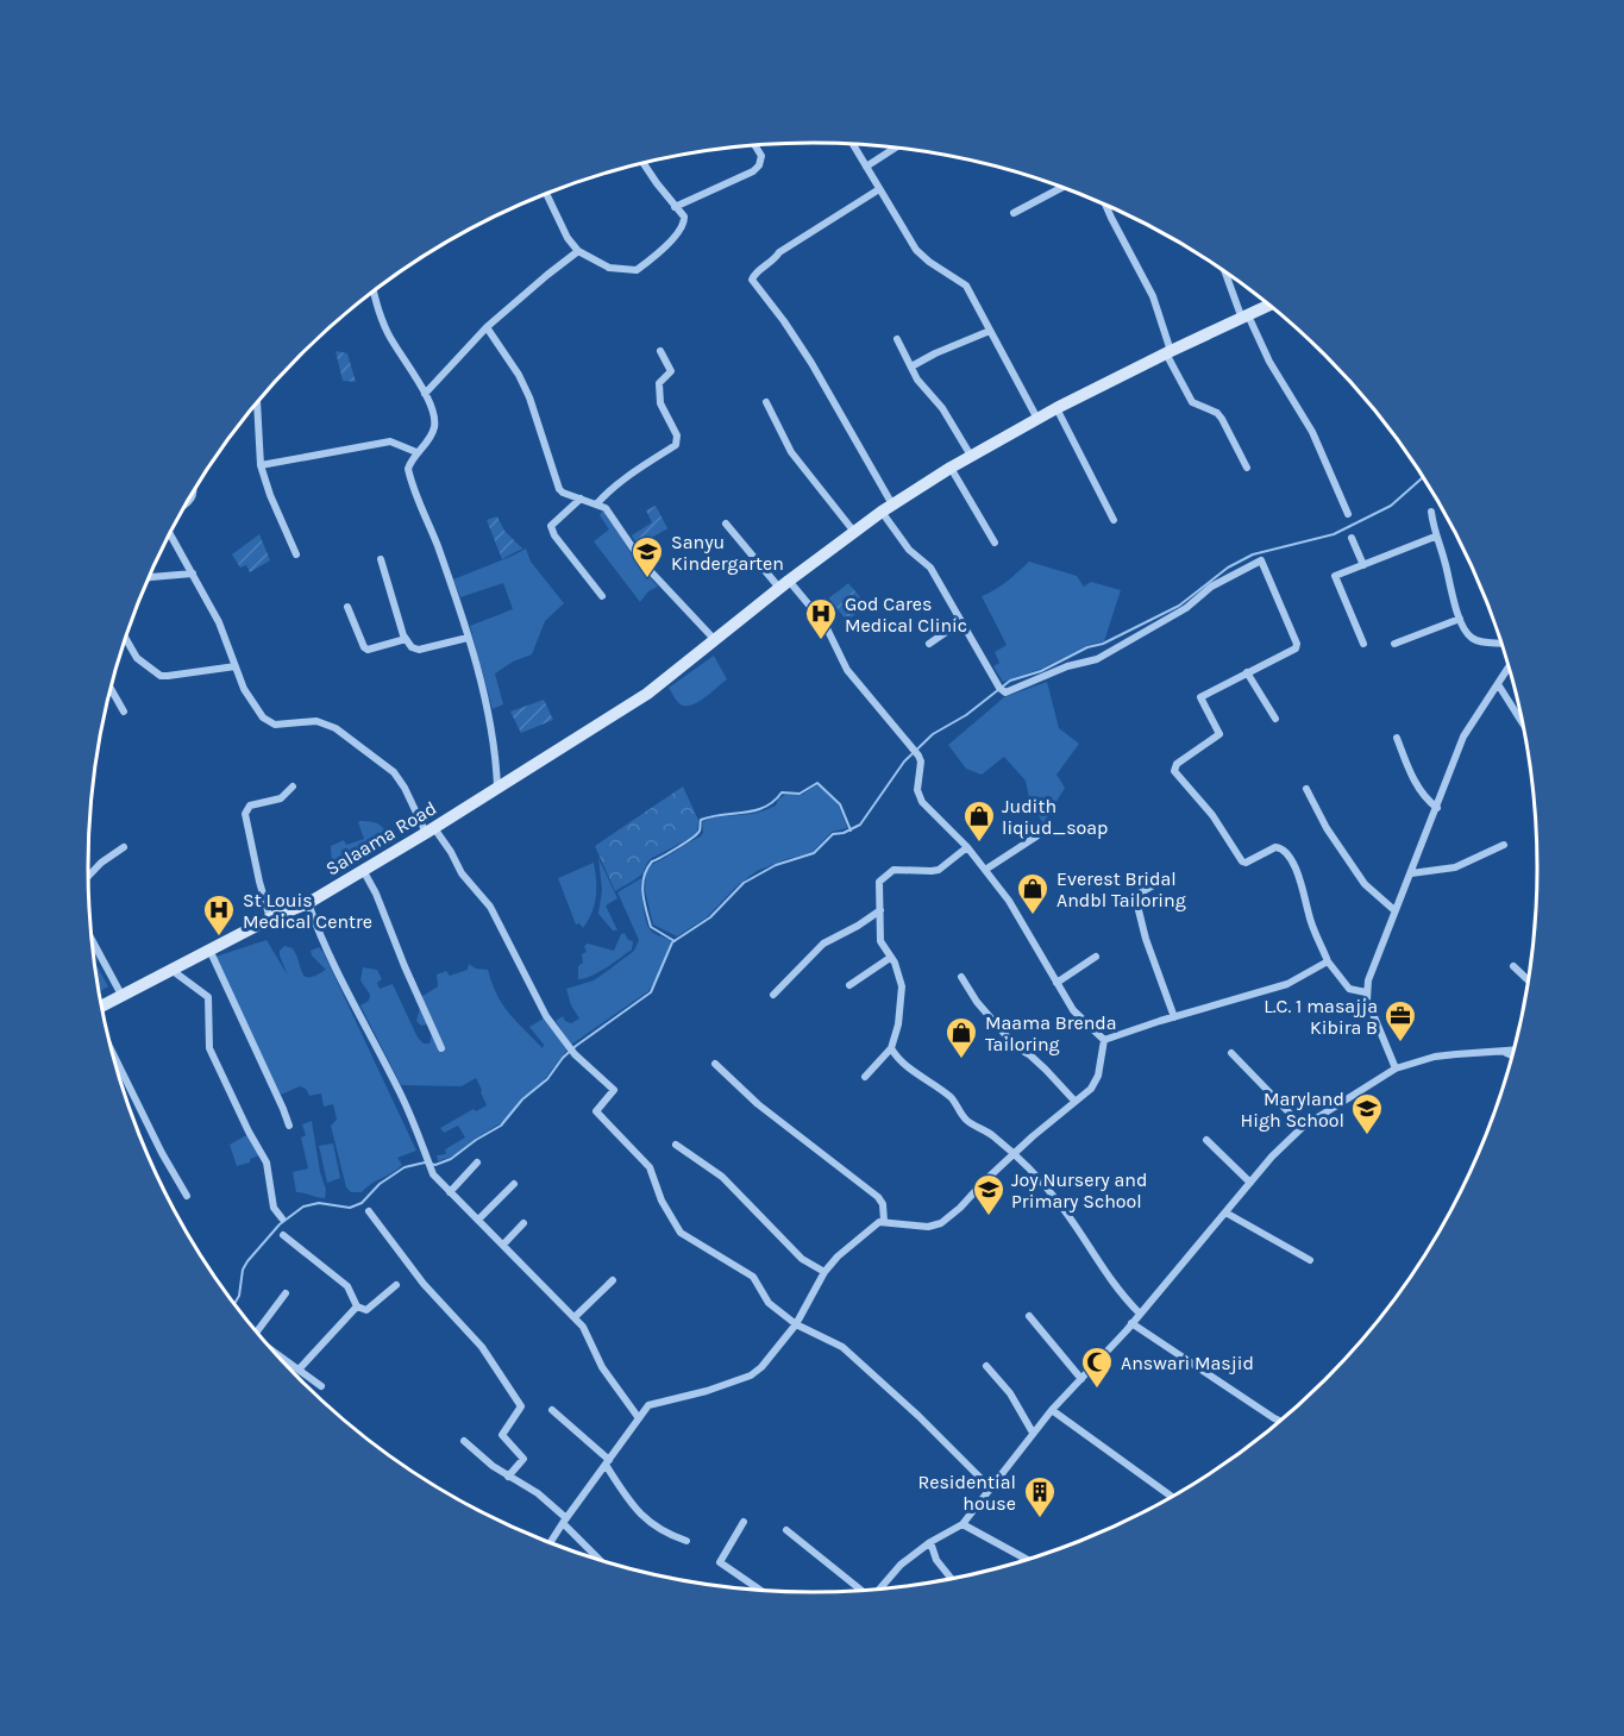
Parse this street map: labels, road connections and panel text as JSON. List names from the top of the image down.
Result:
{
  "streets": {
    "main road": ["Salaama Road"]
  },
  "places": {
    "school or university": ["Sanyu Kindergarten", "Maryland High School", "Joy Nursery and Primary School"],
    "hospital": ["God Cares Medical Clinic", "St Louis Medical Centre"],
    "shop": ["Judith liqiud_soap", "Everest Bridal Andbl Tailoring", "Maama Brenda Tailoring"],
    "office": ["L.C. 1 masajja Kibira B"],
    "mosque": ["Answari Masjid"],
    "building": ["Residential house"]
  }
}
